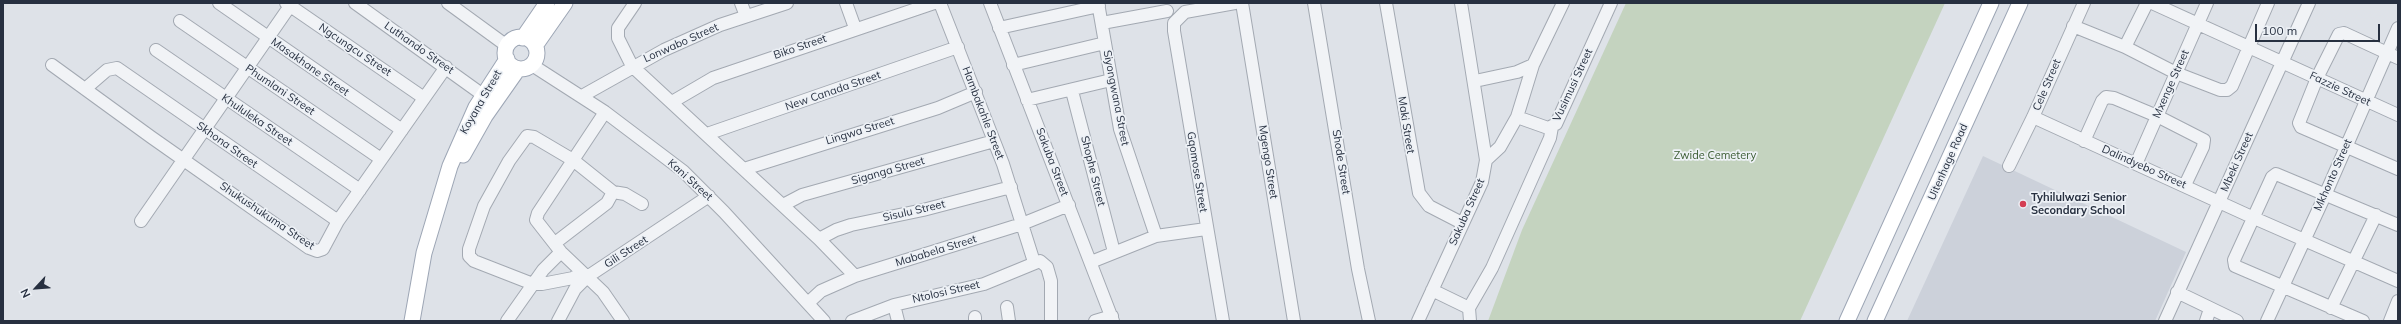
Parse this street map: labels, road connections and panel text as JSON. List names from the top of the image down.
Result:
{
  "streets": {
    "main road": ["Koyana Street", "Uitenhage Road"],
    "street": [
      "Lonwabo Street",
      "Biko Street",
      "Luthando Street",
      "Ngcungcu Street",
      "Masakhane Street",
      "Mxenge Street",
      "Vusimusi Street",
      "Cele Street",
      "Fazzie Street",
      "Phumlani Street",
      "New Canada Street",
      "Siyongwana Street",
      "Hambakahle Street",
      "Khululeka Street",
      "Maki Street",
      "Lingwa Street",
      "Skhona Street",
      "Sakuba Street",
      "Mgengo Street",
      "Shode Street",
      "Mbeki Street",
      "Dalindyebo Street",
      "Siganga Street",
      "Shophe Street",
      "Gqomose Street",
      "Mkhonto Street",
      "Kani Street",
      "Sisulu Street",
      "Shukushukuma Street",
      "Mababela Street",
      "Gili Street",
      "Ntolosi Street"
    ]
  },
  "crossings": [
    ["Lonwabo Street", "Kani Street"],
    ["Luthando Street", "Koyana Street"],
    ["Luthando Street", "Shukushukuma Street"],
    ["Ngcungcu Street", "Shukushukuma Street"],
    ["Masakhane Street", "Shukushukuma Street"],
    ["Mxenge Street", "Fazzie Street"],
    ["Mxenge Street", "Dalindyebo Street"],
    ["Cele Street", "Dalindyebo Street"],
    ["Fazzie Street", "Mbeki Street"],
    ["Fazzie Street", "Mkhonto Street"],
    ["Phumlani Street", "Shukushukuma Street"],
    ["New Canada Street", "Hambakahle Street"],
    ["Koyana Street", "Kani Street"],
    ["Hambakahle Street", "Lingwa Street"],
    ["Hambakahle Street", "Siganga Street"],
    ["Hambakahle Street", "Sisulu Street"],
    ["Hambakahle Street", "Mababela Street"],
    ["Hambakahle Street", "Ntolosi Street"],
    ["Khululeka Street", "Shukushukuma Street"],
    ["Maki Street", "Sakuba Street"],
    ["Skhona Street", "Shukushukuma Street"],
    ["Sakuba Street", "Mababela Street"],
    ["Mbeki Street", "Dalindyebo Street"],
    ["Dalindyebo Street", "Mkhonto Street"],
    ["Kani Street", "Mababela Street"],
    ["Kani Street", "Gili Street"]
  ],
  "parks": ["Zwide Cemetery"],
  "places": ["Tyhilulwazi Senior Secondary School"],
  "scale_bar": "100 m",
  "north": "bottom left"
}
